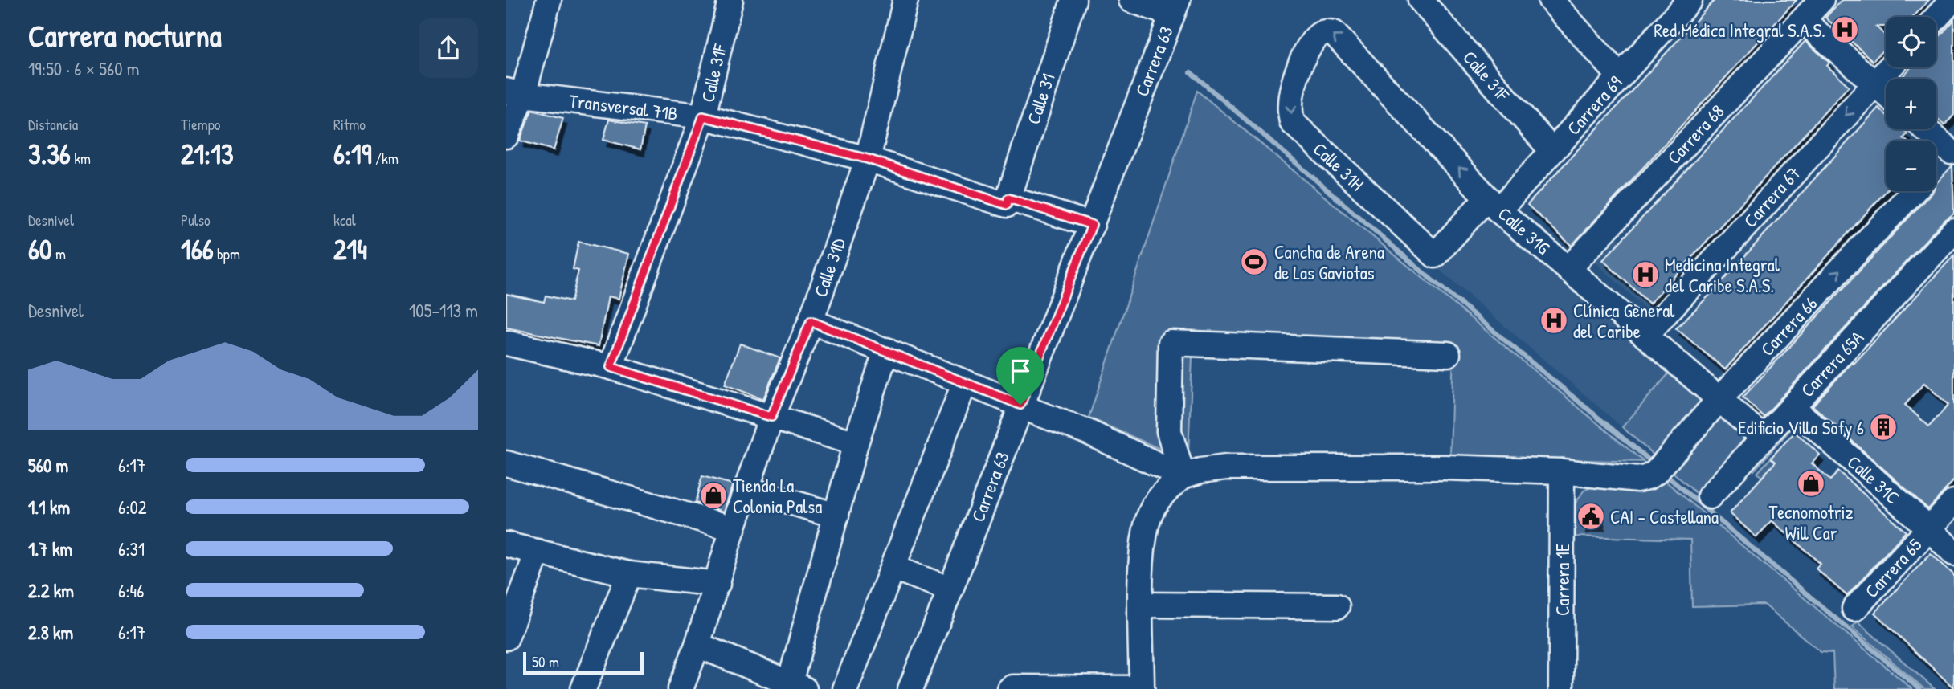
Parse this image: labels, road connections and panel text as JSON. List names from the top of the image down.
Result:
{
  "streets": {
    "street": [
      "Carrera 63",
      "Calle 31F",
      "Calle 31",
      "Carrera 69",
      "Transversal 71B",
      "Carrera 68",
      "Calle 31H",
      "Carrera 67",
      "Calle 31G",
      "Calle 31D",
      "Carrera 66",
      "Carrera 65A",
      "Calle 31C",
      "Carrera 65",
      "Carrera 1E"
    ]
  },
  "crossings": [
    ["Carrera 63", "Transversal 71B"],
    ["Calle 31F", "Carrera 69"],
    ["Calle 31F", "Transversal 71B"],
    ["Calle 31", "Transversal 71B"],
    ["Carrera 69", "Calle 31H"],
    ["Carrera 69", "Calle 31G"],
    ["Transversal 71B", "Calle 31D"],
    ["Carrera 68", "Calle 31G"],
    ["Calle 31H", "Calle 31G"],
    ["Carrera 67", "Calle 31G"],
    ["Calle 31G", "Carrera 66"],
    ["Calle 31G", "Carrera 65A"],
    ["Carrera 66", "Carrera 1E"],
    ["Carrera 65A", "Calle 31C"],
    ["Calle 31C", "Carrera 65"]
  ],
  "one_way": ["Calle 31H", "Carrera 67", "Carrera 66"],
  "places": {
    "hospital": ["Red Médica Integral S.A.S.", "Medicina Integral del Caribe S.A.S.", "Clínica General del Caribe"],
    "sports": ["Cancha de Arena de Las Gaviotas"],
    "building": ["Edificio Villa Sofy 6"],
    "shop": ["Tecnomotriz Will Car", "Tienda La Colonia Palsa"],
    "public building": ["CAI - Castellana"]
  },
  "scale_bar": "50 m",
  "page": {
    "heading": ["Carrera nocturna", "19:50 · 6 × 560 m"],
    "map_buttons": ["+", "−"],
    "stats": [
      ["Distancia", "3.36 km"],
      ["Tiempo", "21:13"],
      ["Ritmo", "6:19 /km"],
      ["Desnivel", "60 m"],
      ["Pulso", "166 bpm"],
      ["kcal", "214"]
    ],
    "chart": ["Desnivel", "105–113 m"],
    "list": [
      {
        "name": "560 m",
        "note": "6:17"
      },
      {
        "name": "1.1 km",
        "note": "6:02"
      },
      {
        "name": "1.7 km",
        "note": "6:31"
      },
      {
        "name": "2.2 km",
        "note": "6:46"
      },
      {
        "name": "2.8 km",
        "note": "6:17"
      }
    ],
    "scale": "50 m"
  }
}
